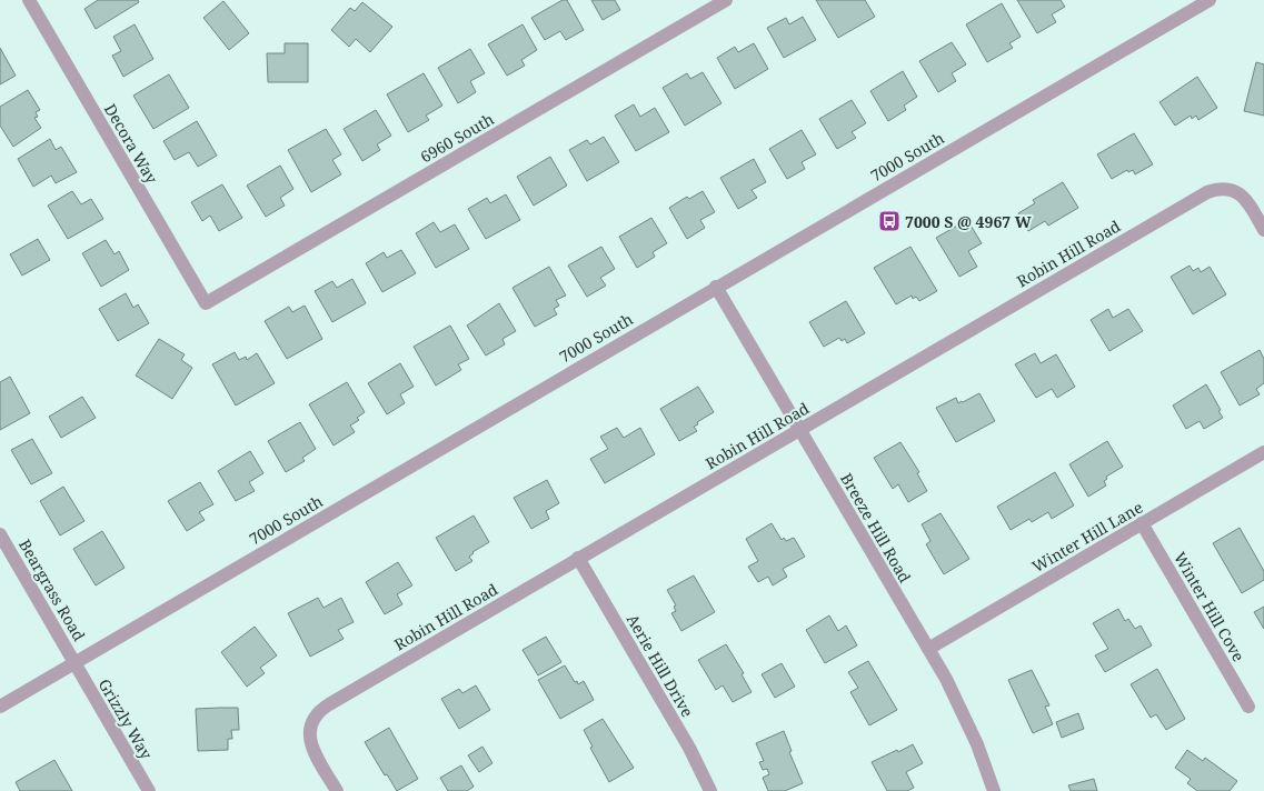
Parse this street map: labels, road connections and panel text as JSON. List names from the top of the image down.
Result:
{
  "streets": {
    "street": [
      "6960 South",
      "Decora Way",
      "7000 South",
      "Robin Hill Road",
      "Breeze Hill Road",
      "Winter Hill Lane",
      "Beargrass Road",
      "Winter Hill Cove",
      "Aerie Hill Drive",
      "Grizzly Way"
    ]
  },
  "crossings": [
    ["6960 South", "Decora Way"],
    ["7000 South", "Breeze Hill Road"],
    ["7000 South", "Beargrass Road"],
    ["7000 South", "Grizzly Way"],
    ["Robin Hill Road", "Breeze Hill Road"],
    ["Robin Hill Road", "Aerie Hill Drive"],
    ["Breeze Hill Road", "Winter Hill Lane"],
    ["Winter Hill Lane", "Winter Hill Cove"],
    ["Beargrass Road", "Grizzly Way"]
  ],
  "places": {
    "bus stop": ["7000 S @ 4967 W"]
  }
}
